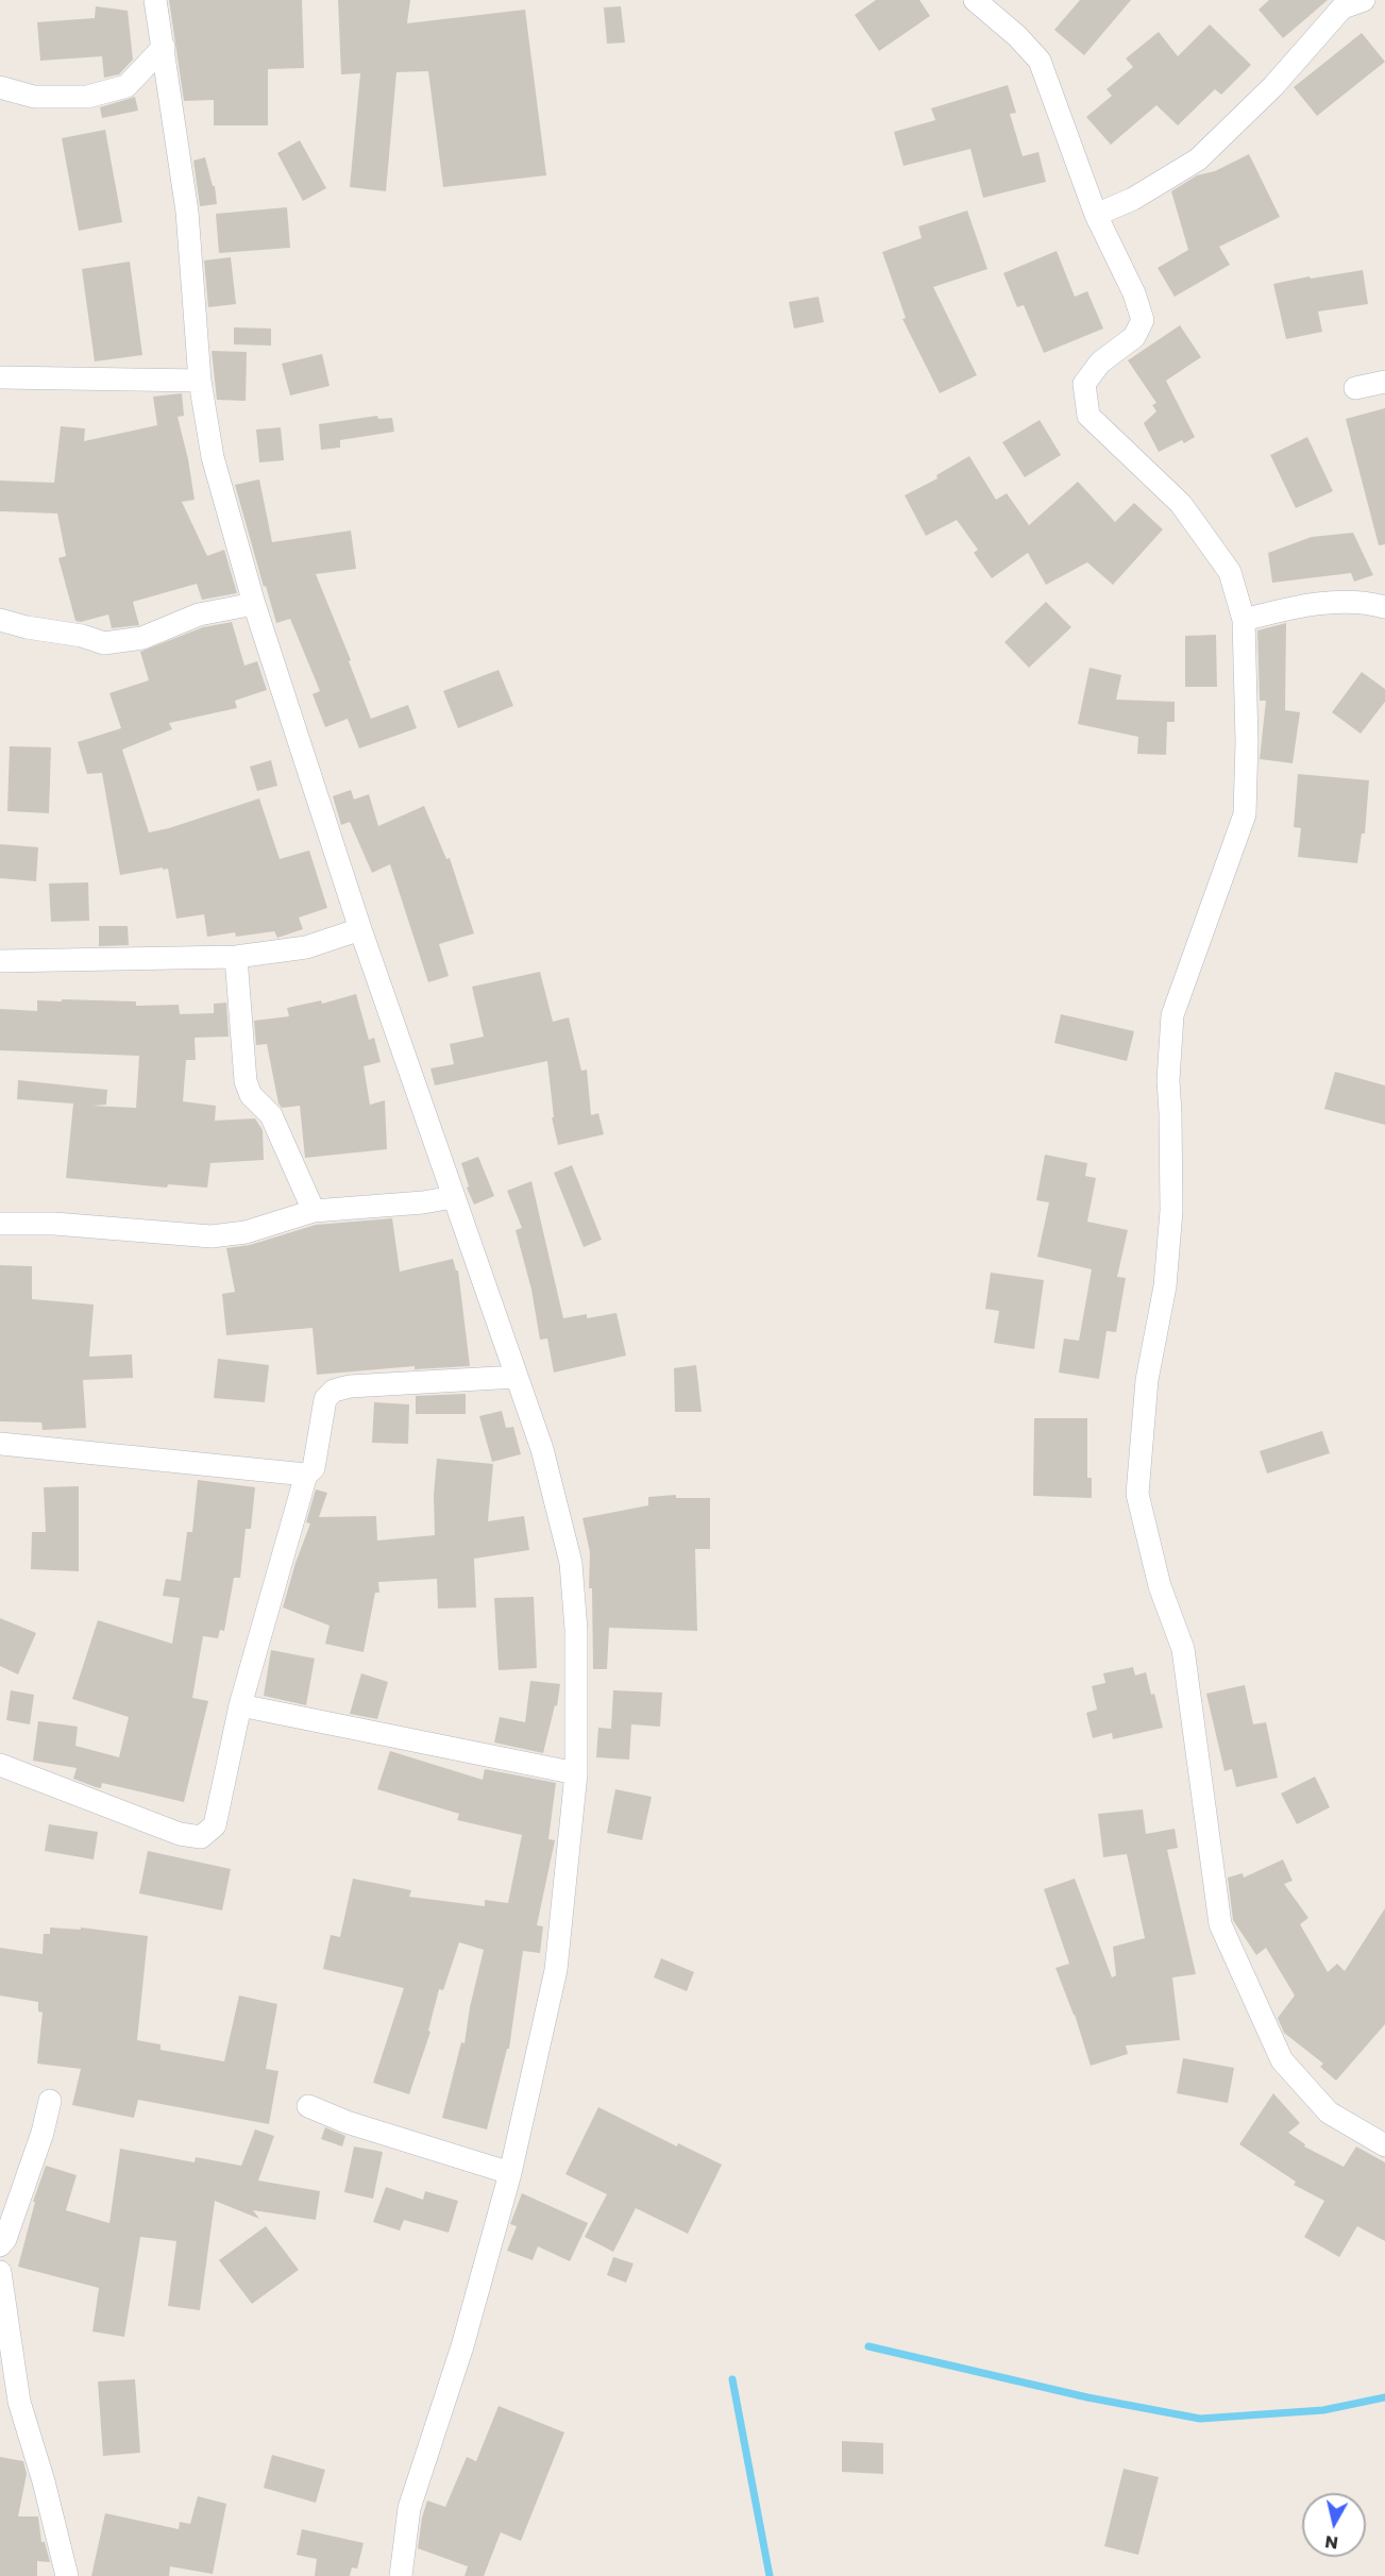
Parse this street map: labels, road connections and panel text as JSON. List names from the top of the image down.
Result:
{
  "north": "bottom"
}
